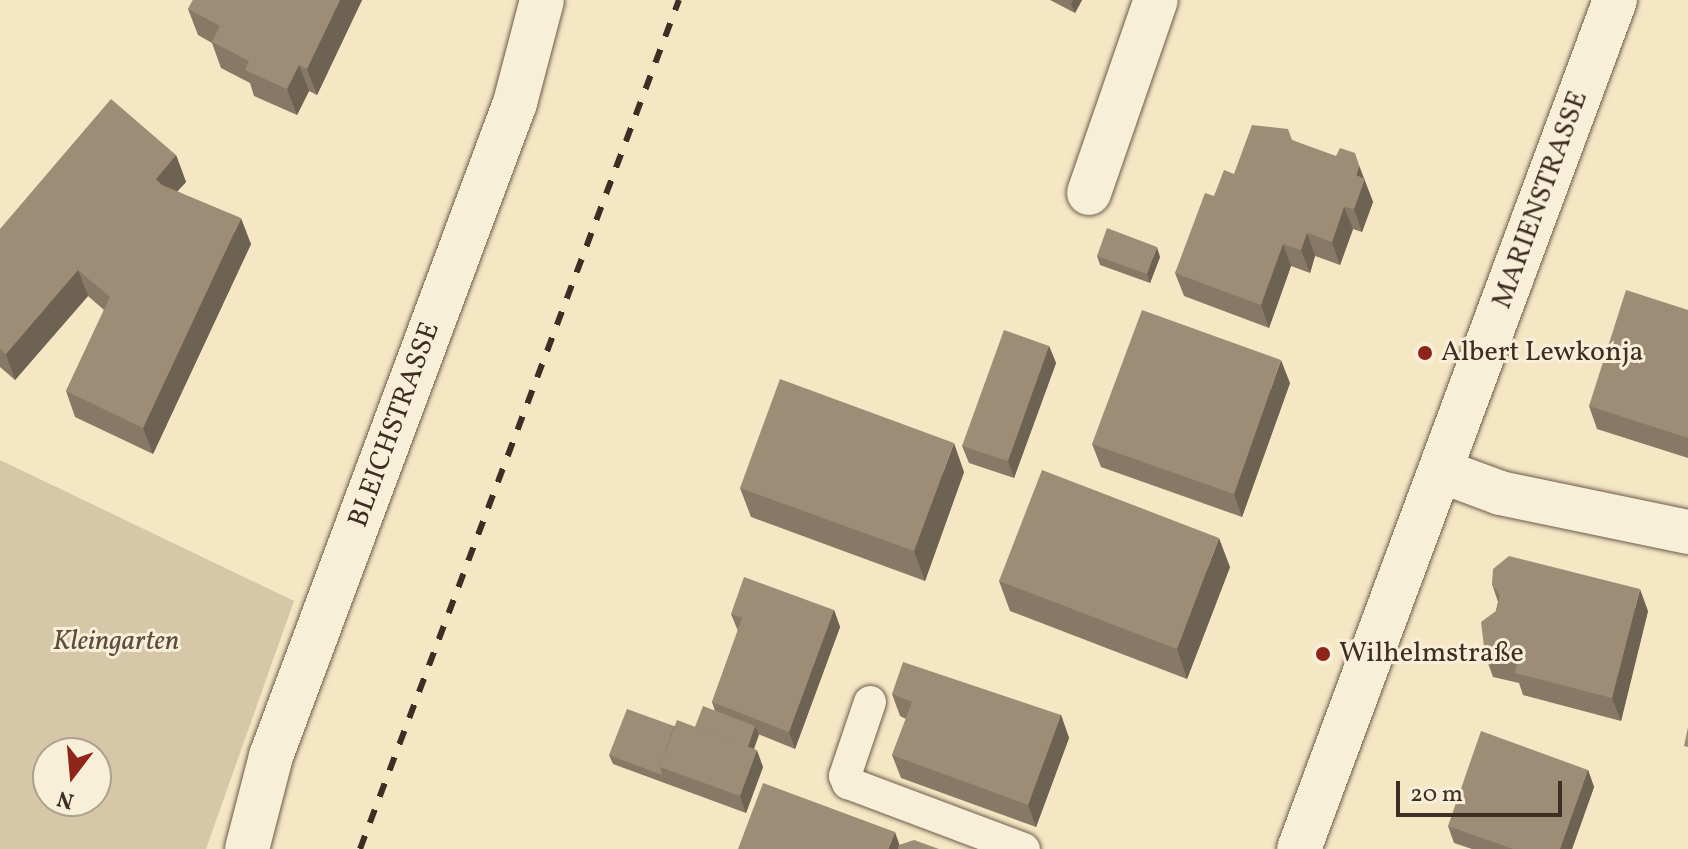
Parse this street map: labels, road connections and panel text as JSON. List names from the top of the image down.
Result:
{
  "streets": {
    "street": ["MARIENSTRASSE", "BLEICHSTRASSE"]
  },
  "parks": ["Kleingarten"],
  "places": ["Albert Lewkonja", "Wilhelmstraße"],
  "scale_bar": "20 m",
  "north": "bottom"
}
